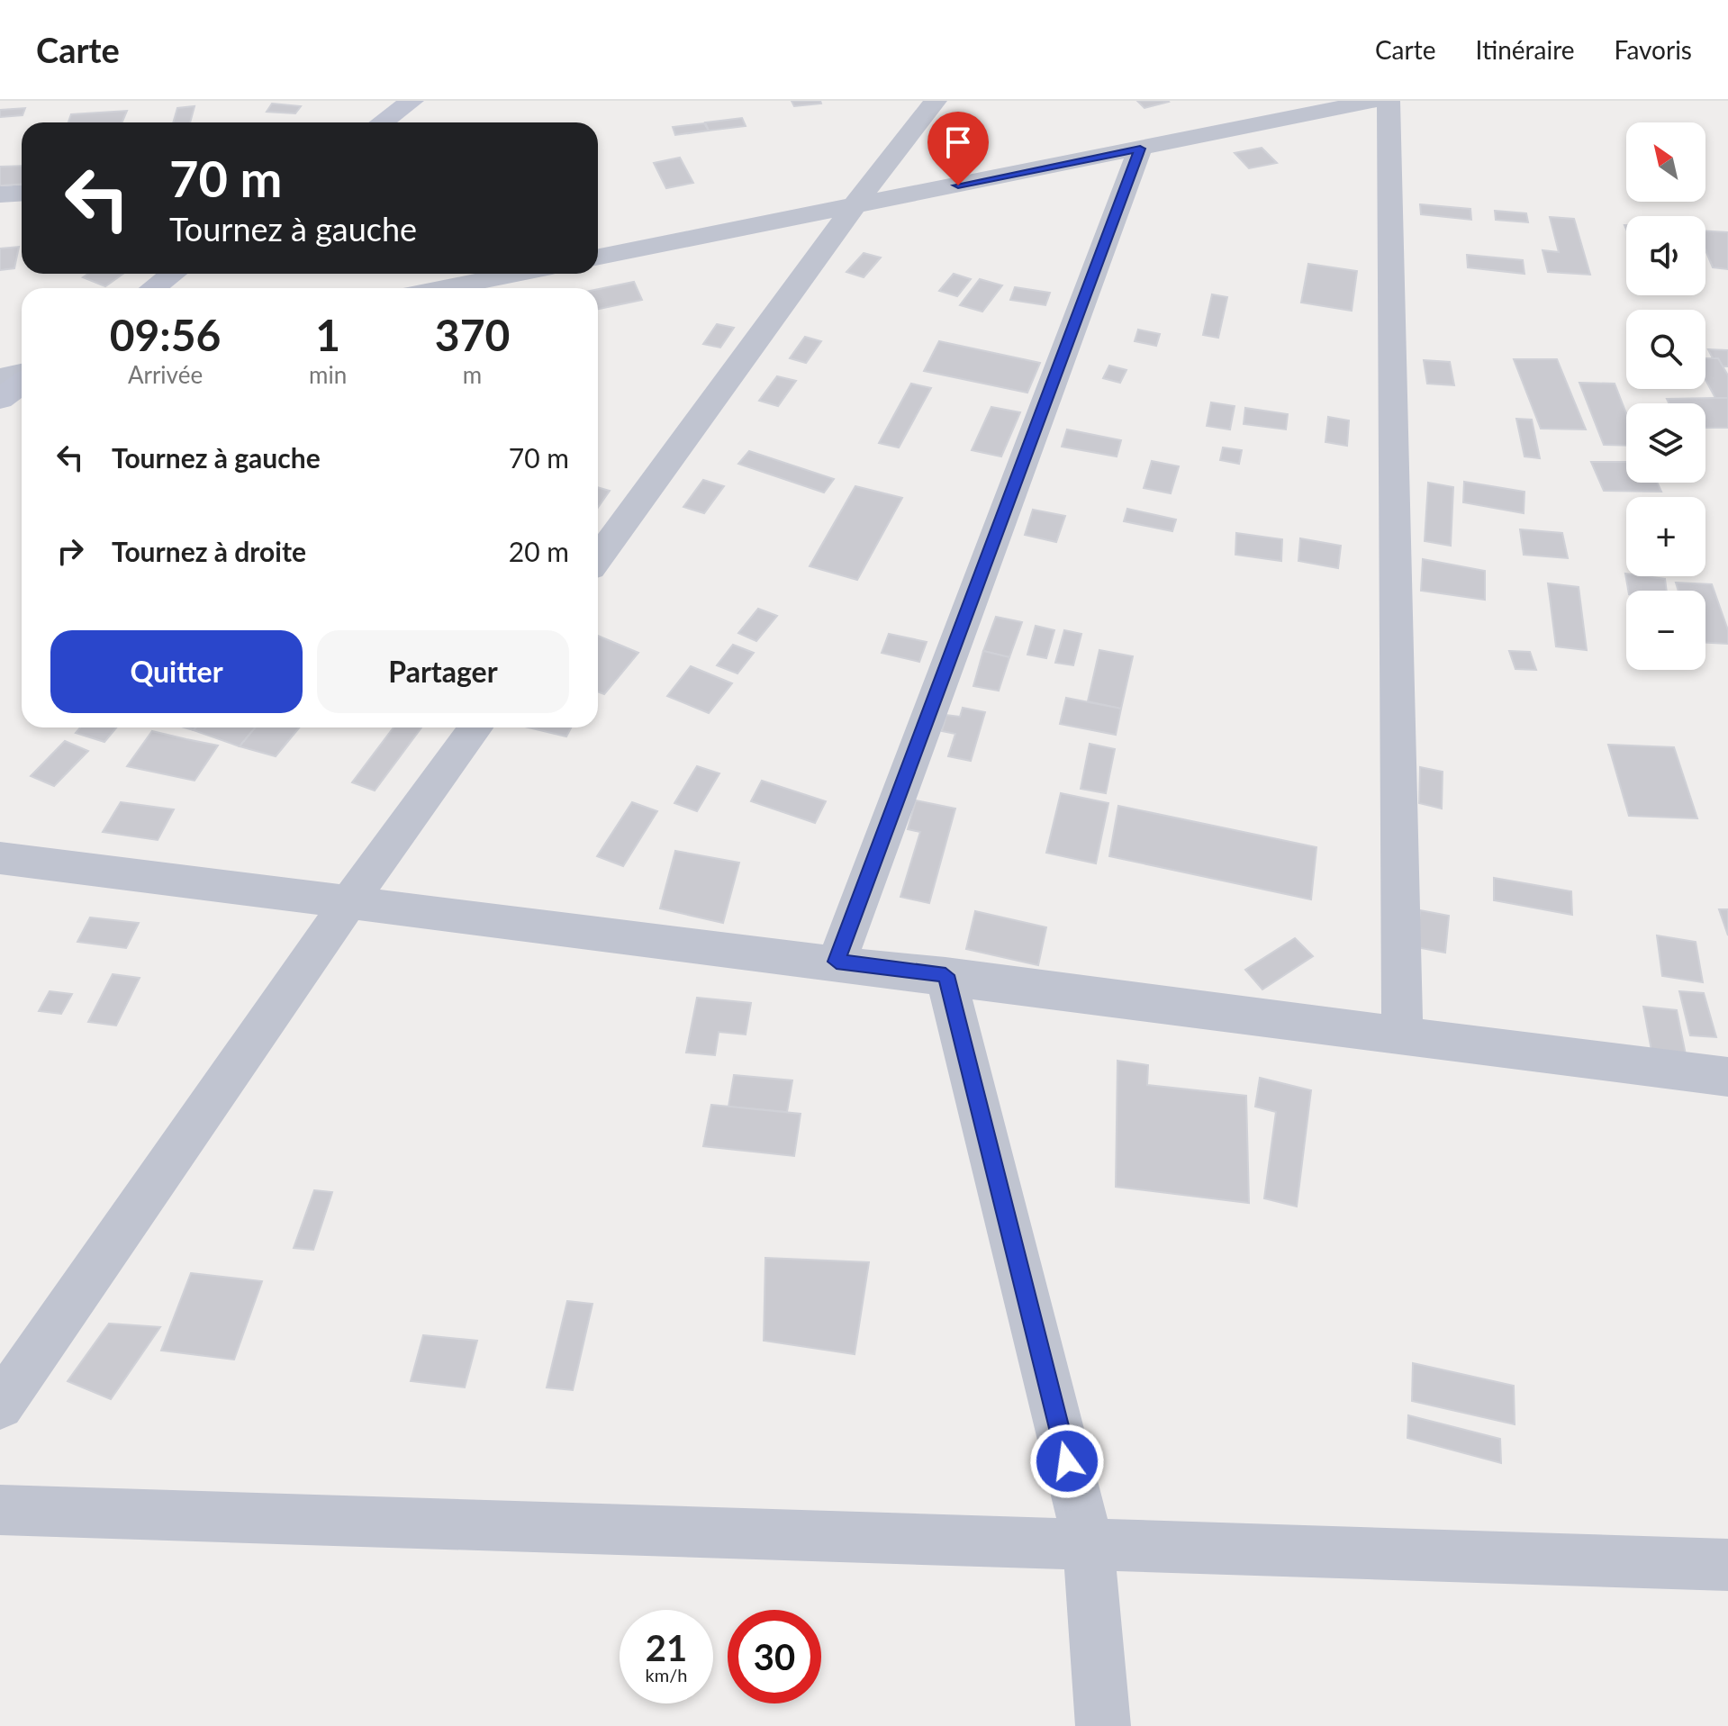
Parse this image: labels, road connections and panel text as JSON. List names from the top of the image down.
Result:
{
  "north": "top left",
  "page": {
    "header": "Carte",
    "nav": ["Carte", "Itinéraire", "Favoris"],
    "map_buttons": ["+", "−"],
    "turn": ["70 m", "Tournez à gauche"],
    "eta": [
      "09:56",
      "Arrivée",
      "1",
      "min",
      "370",
      "m"
    ],
    "list": [
      {
        "name": "Tournez à gauche",
        "value": "70 m"
      },
      {
        "name": "Tournez à droite",
        "value": "20 m"
      }
    ],
    "buttons": ["Quitter", "Partager"],
    "speed": "21 km/h",
    "limit": "30"
  }
}
